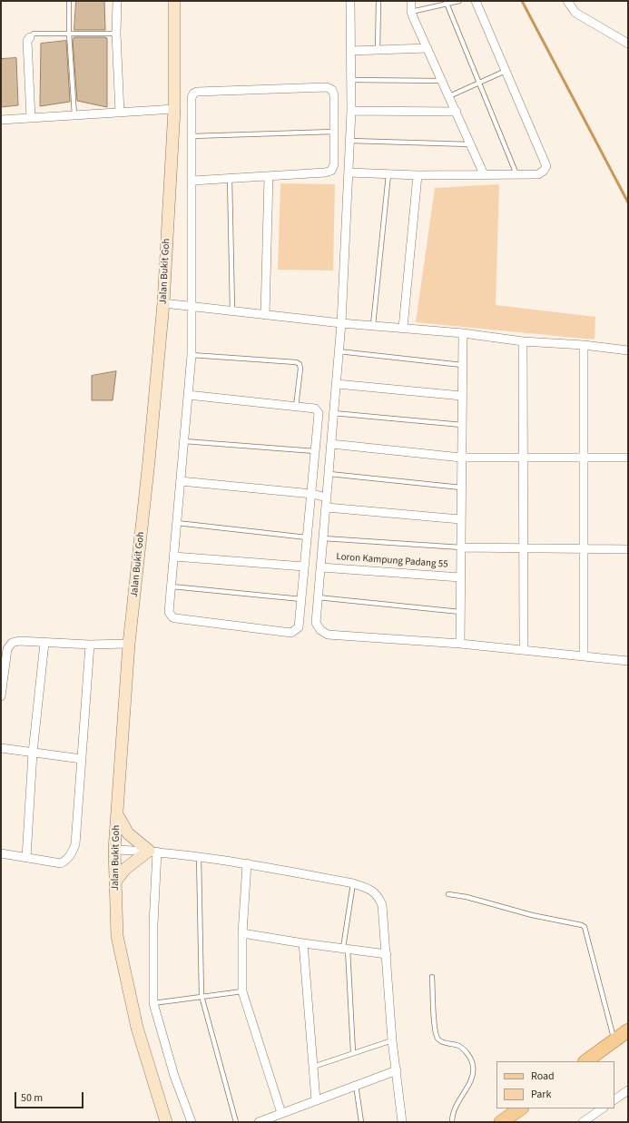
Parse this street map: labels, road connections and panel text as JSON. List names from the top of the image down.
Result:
{
  "streets": {
    "main road": ["Jalan Bukit Goh"],
    "street": ["Loron Kampung Padang 55"]
  },
  "legend": ["Road", "Park"],
  "scale_bar": "50 m"
}
